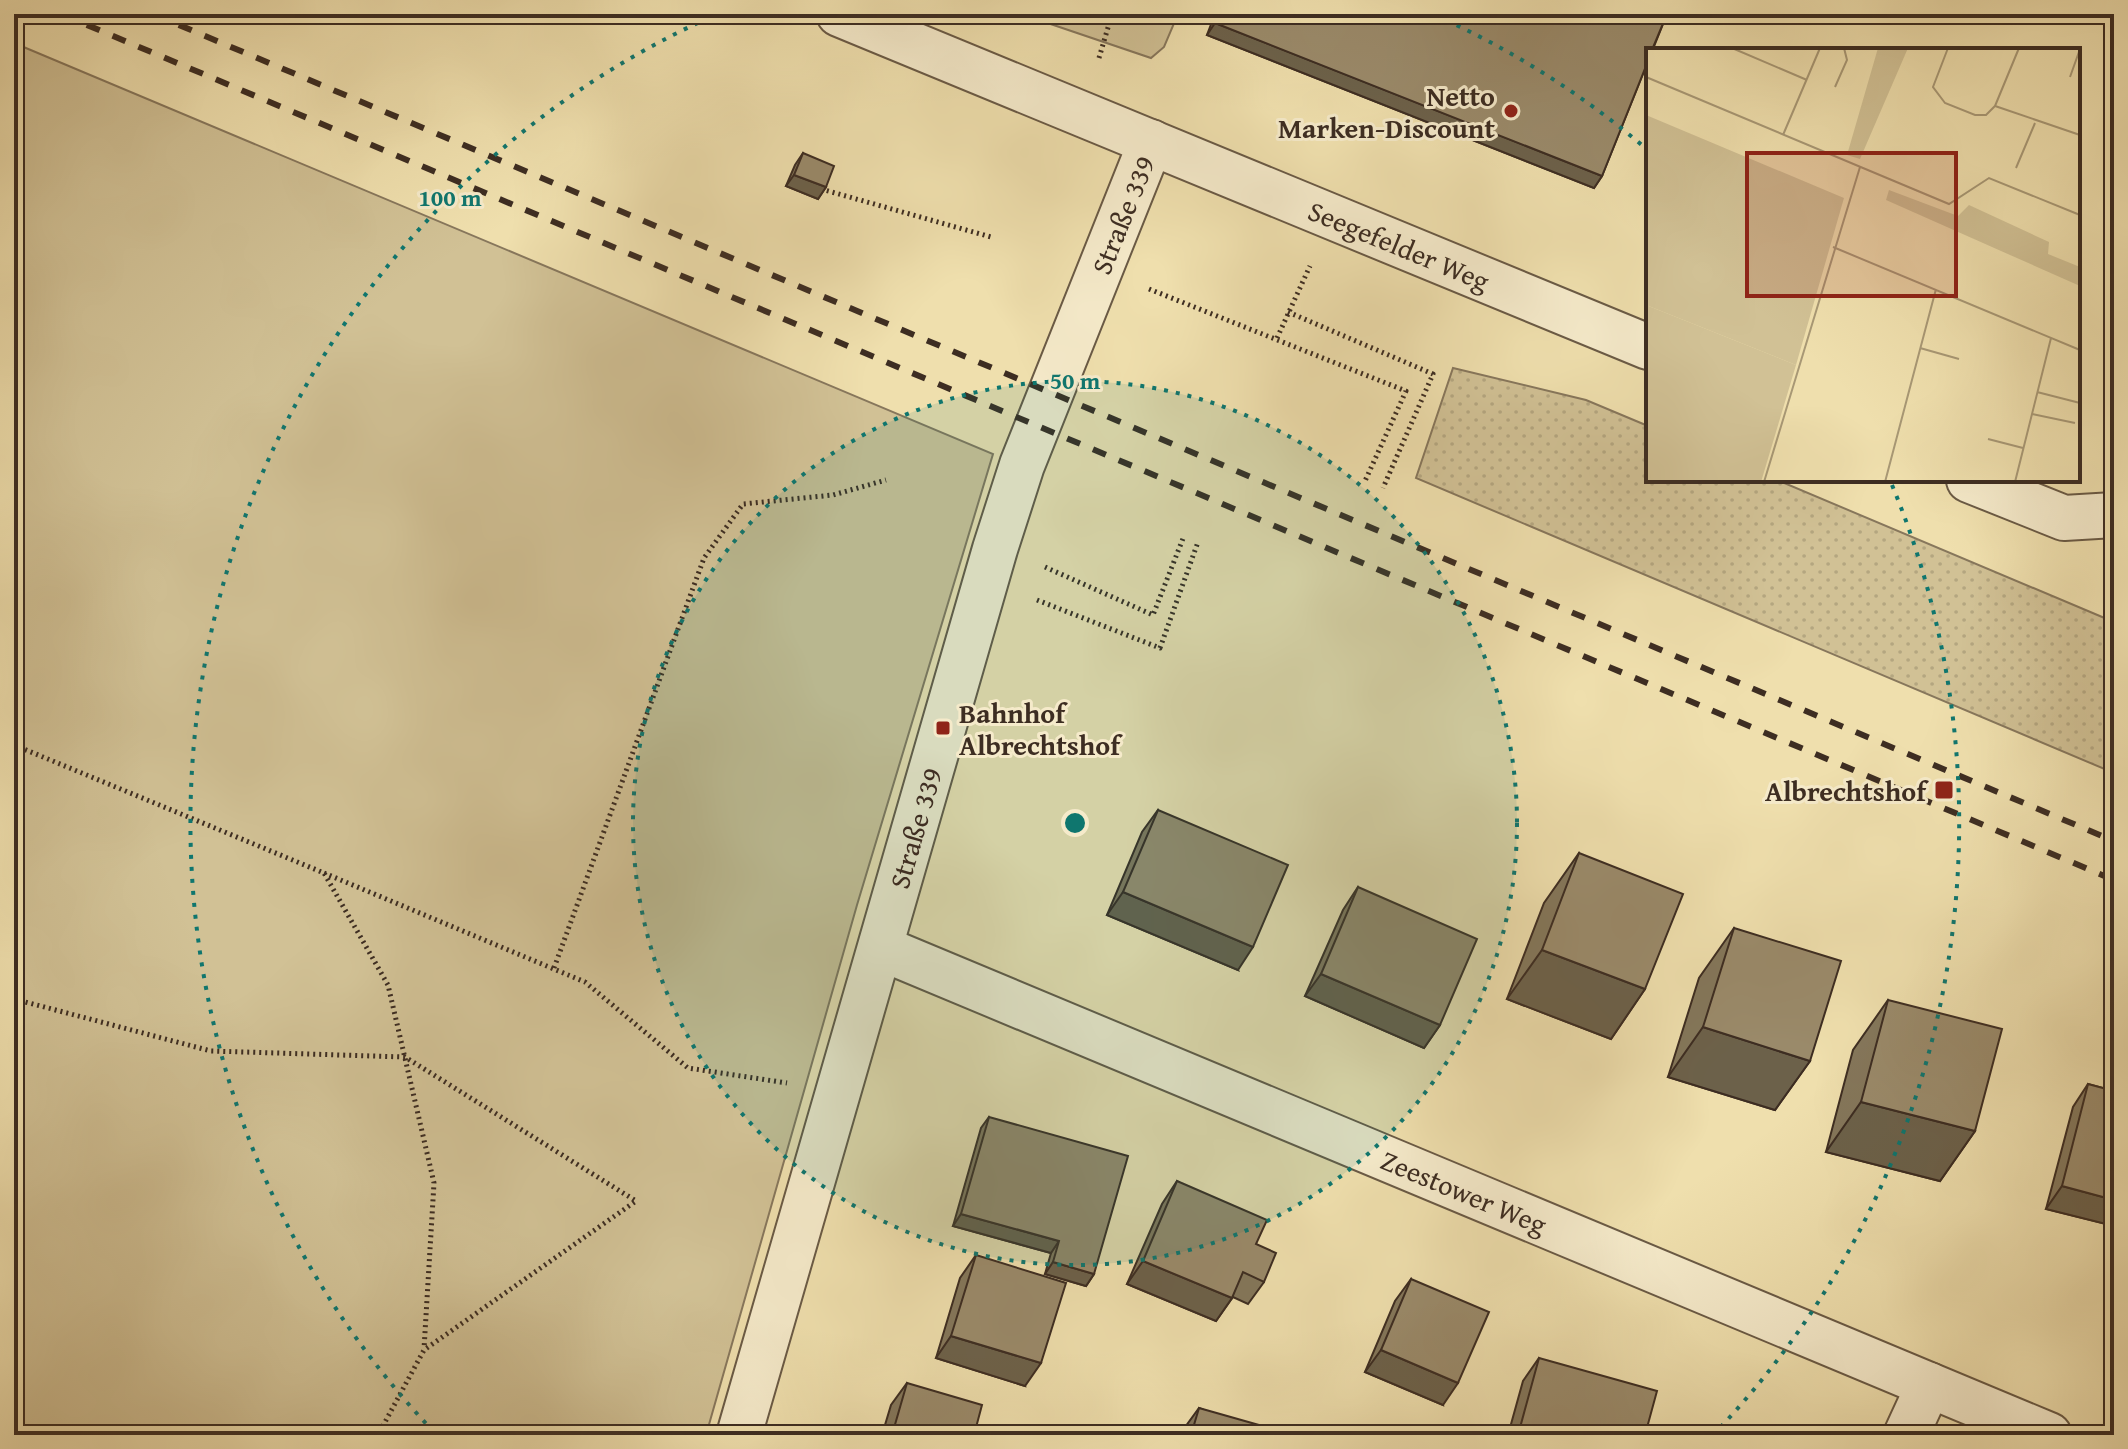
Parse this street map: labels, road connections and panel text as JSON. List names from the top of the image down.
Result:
{
  "streets": {
    "street": ["Straße 339", "Seegefelder Weg", "Zeestower Weg"]
  },
  "crossings": [
    ["Straße 339", "Seegefelder Weg"],
    ["Straße 339", "Zeestower Weg"]
  ],
  "places": {
    "other": ["Netto Marken-Discount"],
    "transit": ["Bahnhof Albrechtshof", "Albrechtshof"]
  },
  "rings": ["100 m", "50 m"]
}
